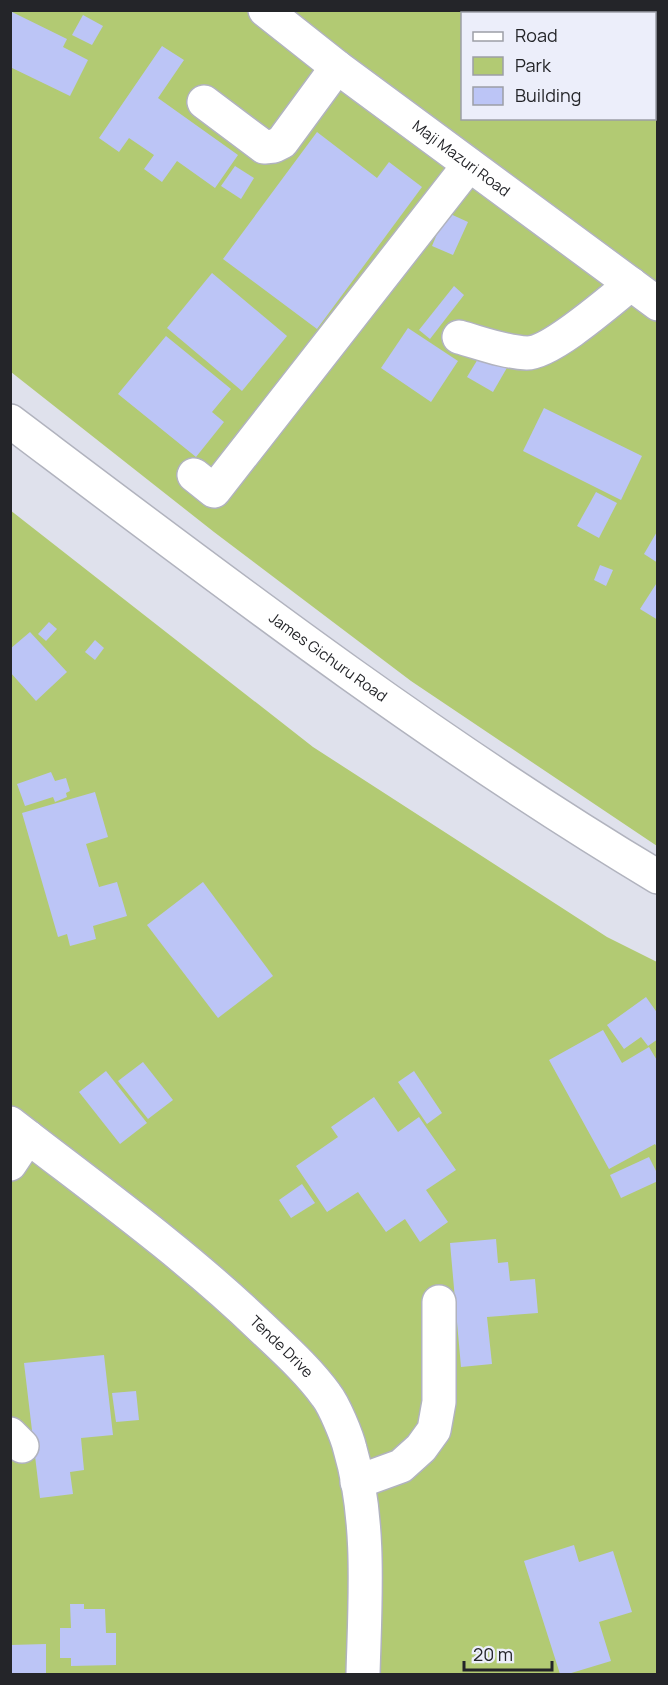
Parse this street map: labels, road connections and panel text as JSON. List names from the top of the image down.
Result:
{
  "streets": {
    "street": ["Maji Mazuri Road", "James Gichuru Road", "Tende Drive"]
  },
  "legend": ["Road", "Park", "Building"],
  "scale_bar": "20 m"
}
